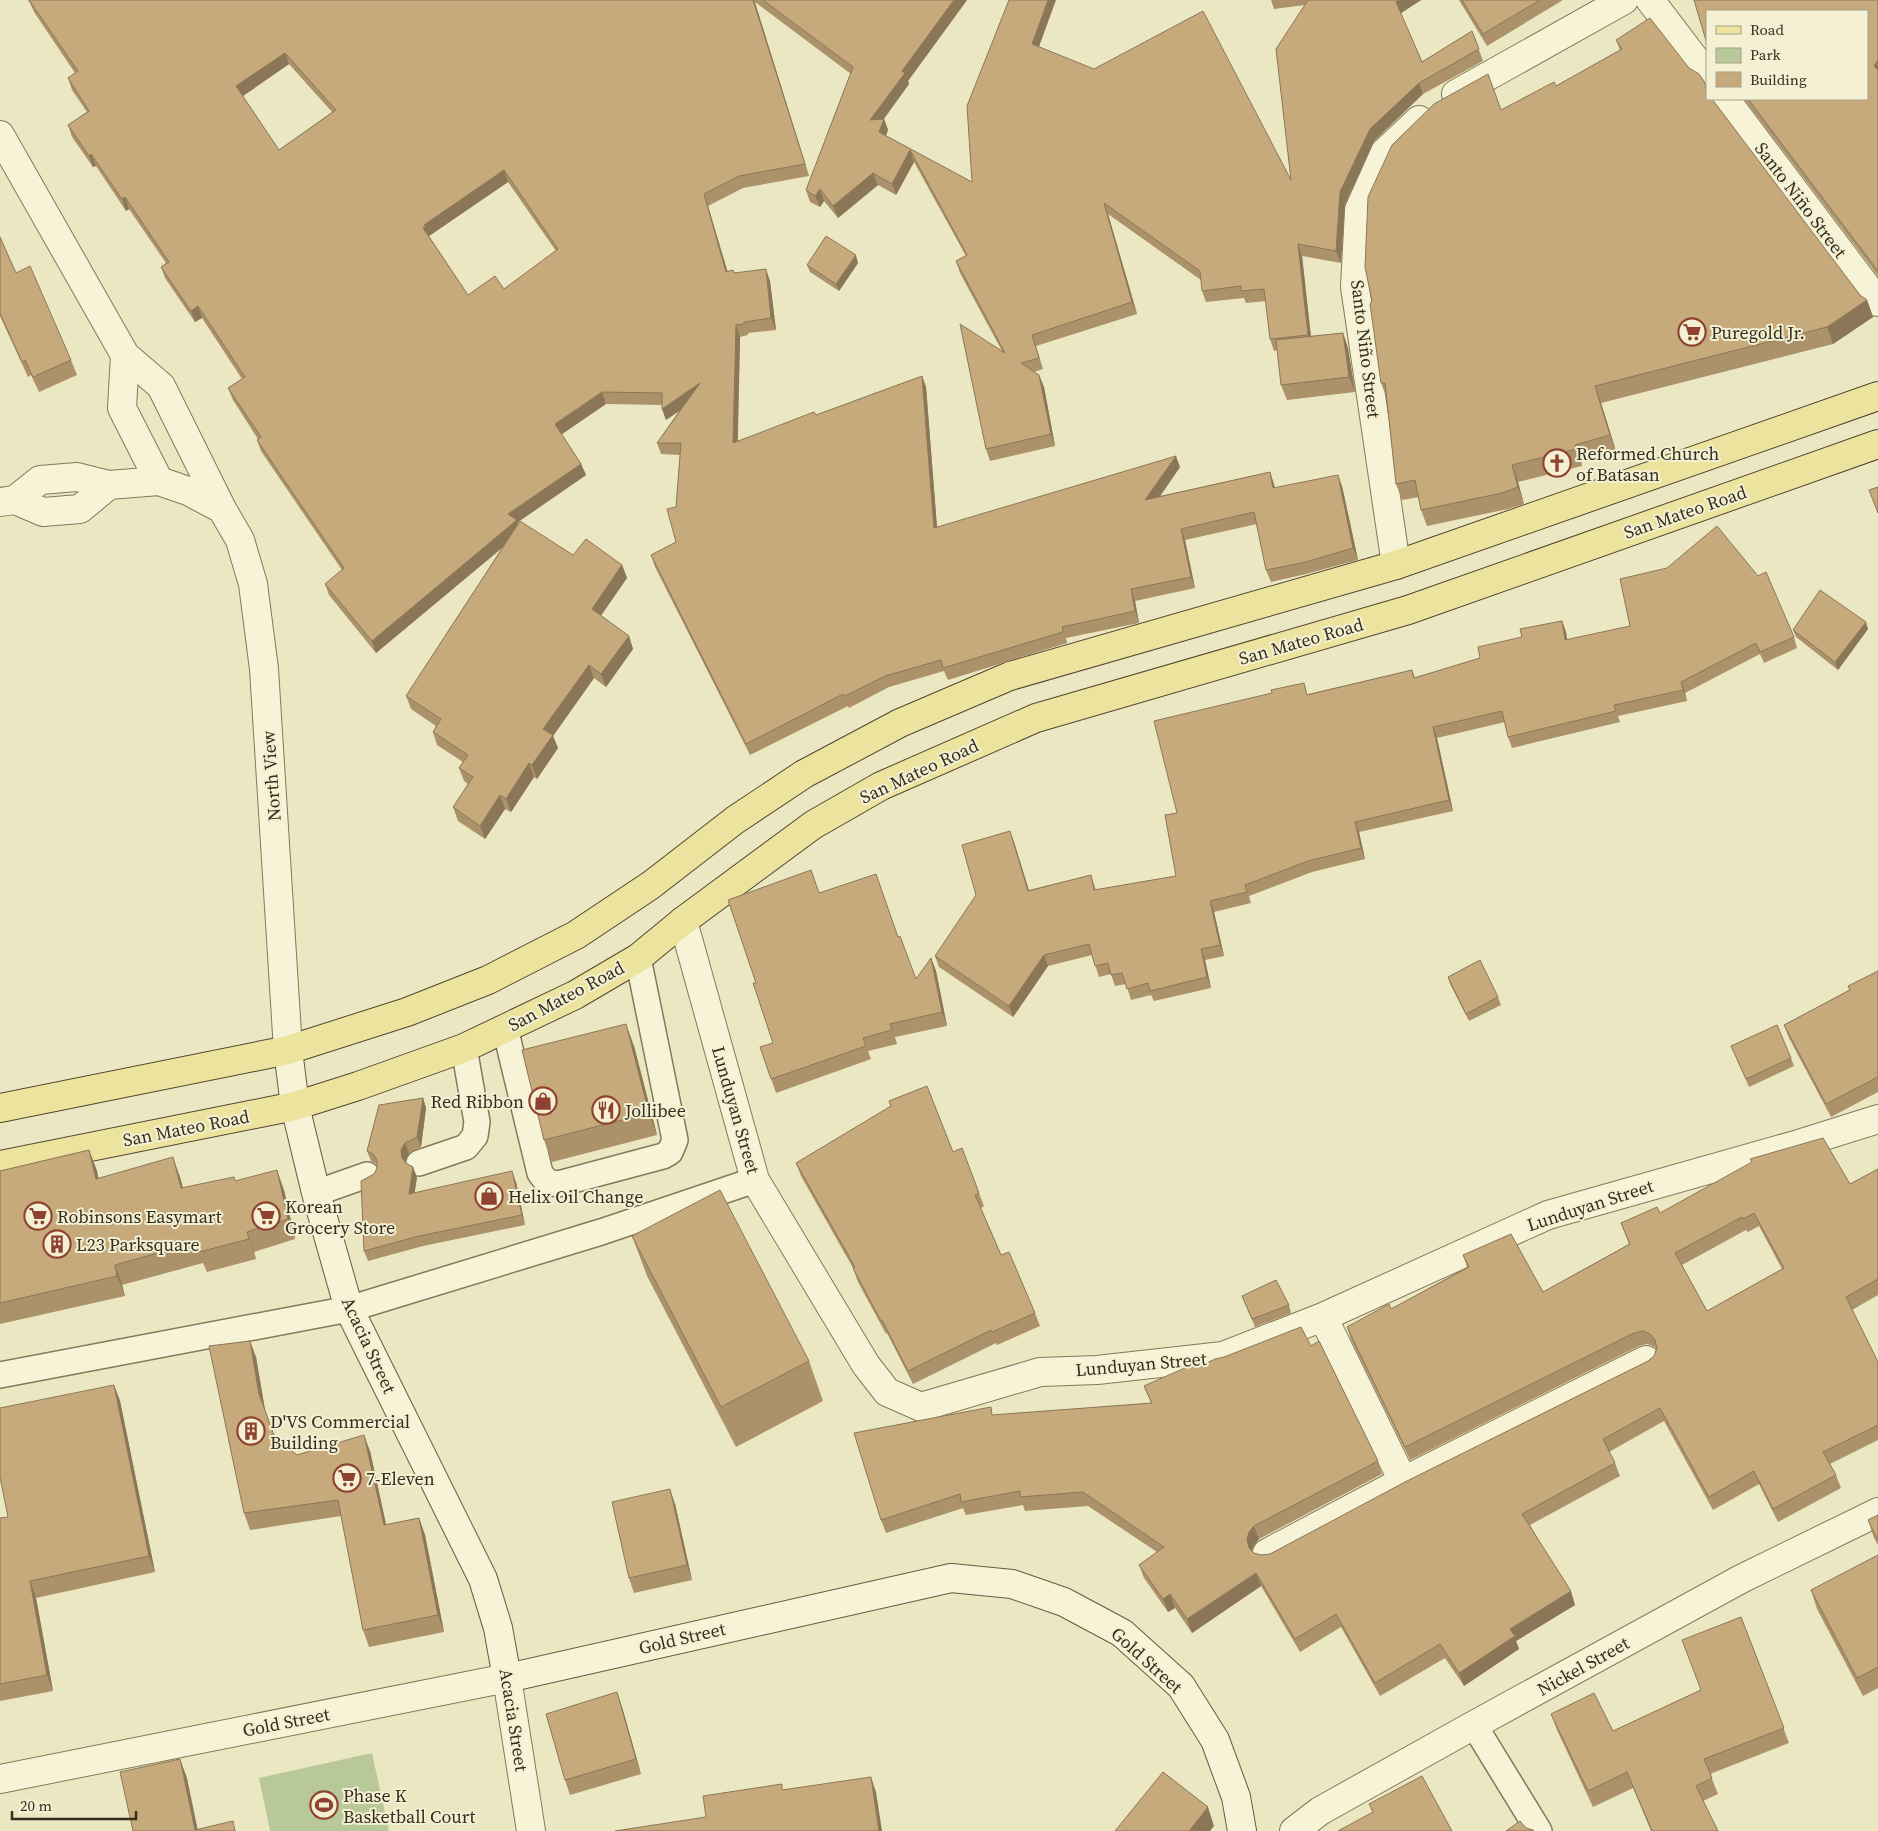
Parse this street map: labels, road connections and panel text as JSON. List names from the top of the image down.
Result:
{
  "streets": {
    "main road": ["San Mateo Road"],
    "street": [
      "Santo Niño Street",
      "North View",
      "Lunduyan Street",
      "Acacia Street",
      "Gold Street",
      "Nickel Street"
    ]
  },
  "crossings": [
    ["San Mateo Road", "Lunduyan Street"],
    ["San Mateo Road", "Acacia Street"],
    ["North View", "Acacia Street"],
    ["Acacia Street", "Gold Street"]
  ],
  "places": {
    "supermarket": [
      "Puregold Jr.",
      "Robinsons Easymart",
      "Korean Grocery Store",
      "7-Eleven"
    ],
    "church": ["Reformed Church of Batasan"],
    "shop": ["Red Ribbon", "Helix Oil Change"],
    "restaurant": ["Jollibee"],
    "building": ["L23 Parksquare", "D'VS Commercial Building"],
    "sports": ["Phase K Basketball Court"]
  },
  "legend": ["Road", "Park", "Building"],
  "scale_bar": "20 m"
}
